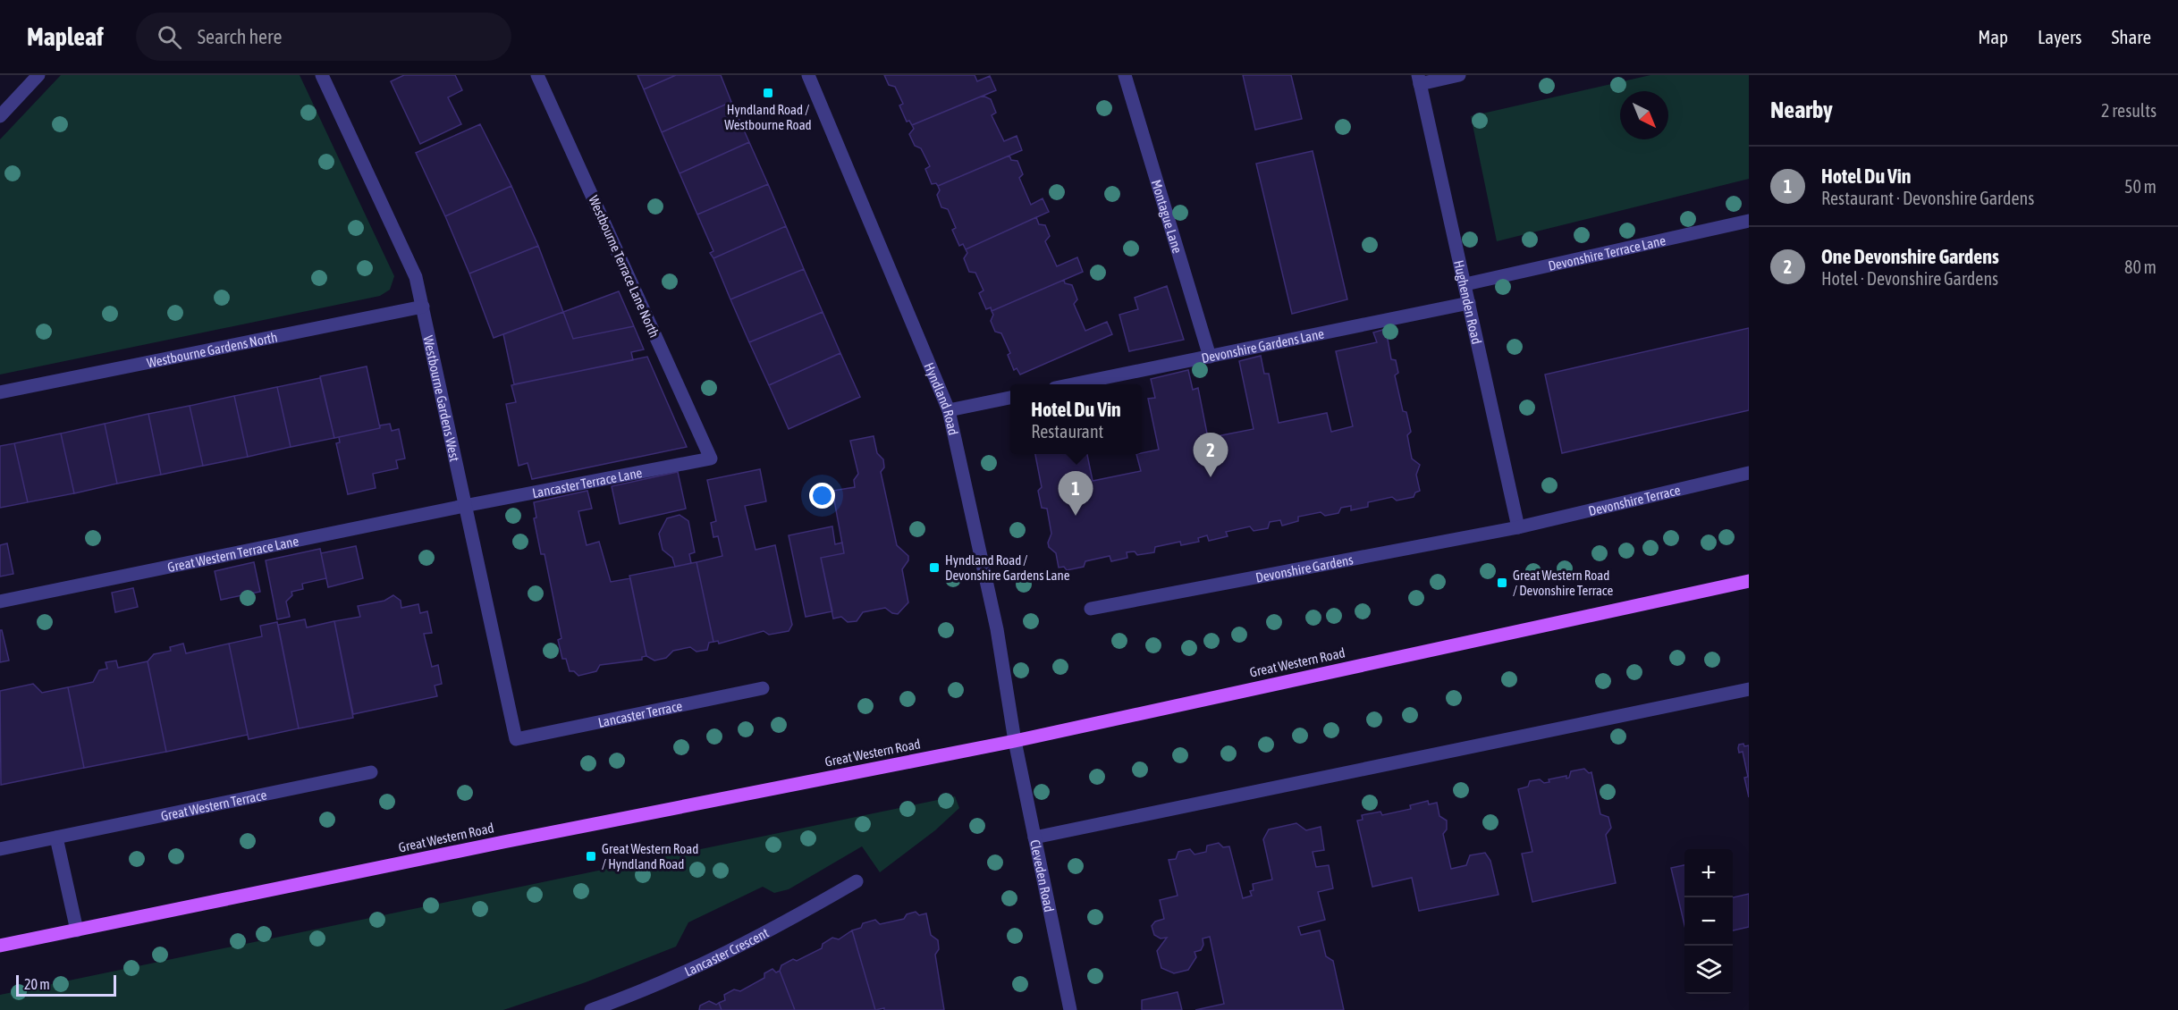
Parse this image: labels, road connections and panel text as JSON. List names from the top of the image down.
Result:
{
  "streets": {
    "main road": ["Great Western Road"],
    "street": [
      "Montague Lane",
      "Devonshire Terrace Lane",
      "Westbourne Terrace Lane North",
      "Hughenden Road",
      "Devonshire Gardens Lane",
      "Westbourne Gardens North",
      "Hyndland Road",
      "Westbourne Gardens West",
      "Lancaster Terrace Lane",
      "Devonshire Terrace",
      "Great Western Terrace Lane",
      "Devonshire Gardens",
      "Lancaster Terrace",
      "Great Western Terrace",
      "Cleveden Road",
      "Lancaster Crescent"
    ]
  },
  "crossings": [
    ["Montague Lane", "Devonshire Gardens Lane"],
    ["Devonshire Terrace Lane", "Hughenden Road"],
    ["Westbourne Terrace Lane North", "Lancaster Terrace Lane"],
    ["Hughenden Road", "Devonshire Gardens Lane"],
    ["Hughenden Road", "Devonshire Terrace"],
    ["Hughenden Road", "Devonshire Gardens"],
    ["Westbourne Gardens North", "Westbourne Gardens West"],
    ["Hyndland Road", "Great Western Road"],
    ["Hyndland Road", "Cleveden Road"],
    ["Westbourne Gardens West", "Lancaster Terrace Lane"],
    ["Westbourne Gardens West", "Great Western Terrace Lane"],
    ["Westbourne Gardens West", "Lancaster Terrace"],
    ["Lancaster Terrace Lane", "Great Western Terrace Lane"],
    ["Devonshire Terrace", "Devonshire Gardens"],
    ["Great Western Road", "Cleveden Road"]
  ],
  "places": {
    "transit": [
      "Hyndland Road / Westbourne Road",
      "Hyndland Road / Devonshire Gardens Lane",
      "Great Western Road / Devonshire Terrace",
      "Great Western Road / Hyndland Road"
    ]
  },
  "scale_bar": "20 m",
  "north": "bottom right",
  "page": {
    "header": "Mapleaf",
    "search": "Search here",
    "nav": ["Map", "Layers", "Share"],
    "heading": ["Nearby", "2 results"],
    "list": [
      {
        "mark": "1",
        "name": "Hotel Du Vin",
        "note": "Restaurant · Devonshire Gardens",
        "value": "50 m"
      },
      {
        "mark": "2",
        "name": "One Devonshire Gardens",
        "note": "Hotel · Devonshire Gardens",
        "value": "80 m"
      }
    ],
    "popup": ["Hotel Du Vin", "Restaurant"],
    "pins": ["2", "1"],
    "map_buttons": ["+", "−"],
    "scale": "20 m"
  }
}
